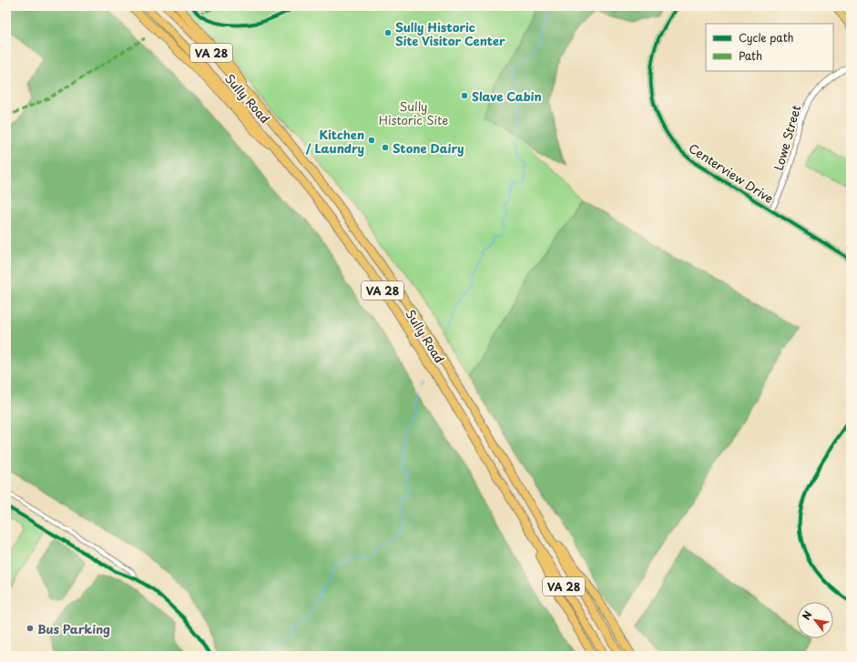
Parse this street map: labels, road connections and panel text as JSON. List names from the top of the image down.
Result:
{
  "streets": {
    "highway": ["VA 28", "Sully Road"],
    "street": ["Lowe Street", "Centerview Drive"]
  },
  "crossings": [
    ["Lowe Street", "Centerview Drive"]
  ],
  "parks": ["Sully Historic Site"],
  "places": [
    "Sully Historic Site Visitor Center",
    "Slave Cabin",
    "Kitchen / Laundry",
    "Stone Dairy",
    "Bus Parking"
  ],
  "legend": ["Cycle path", "Path"],
  "north": "top left"
}
